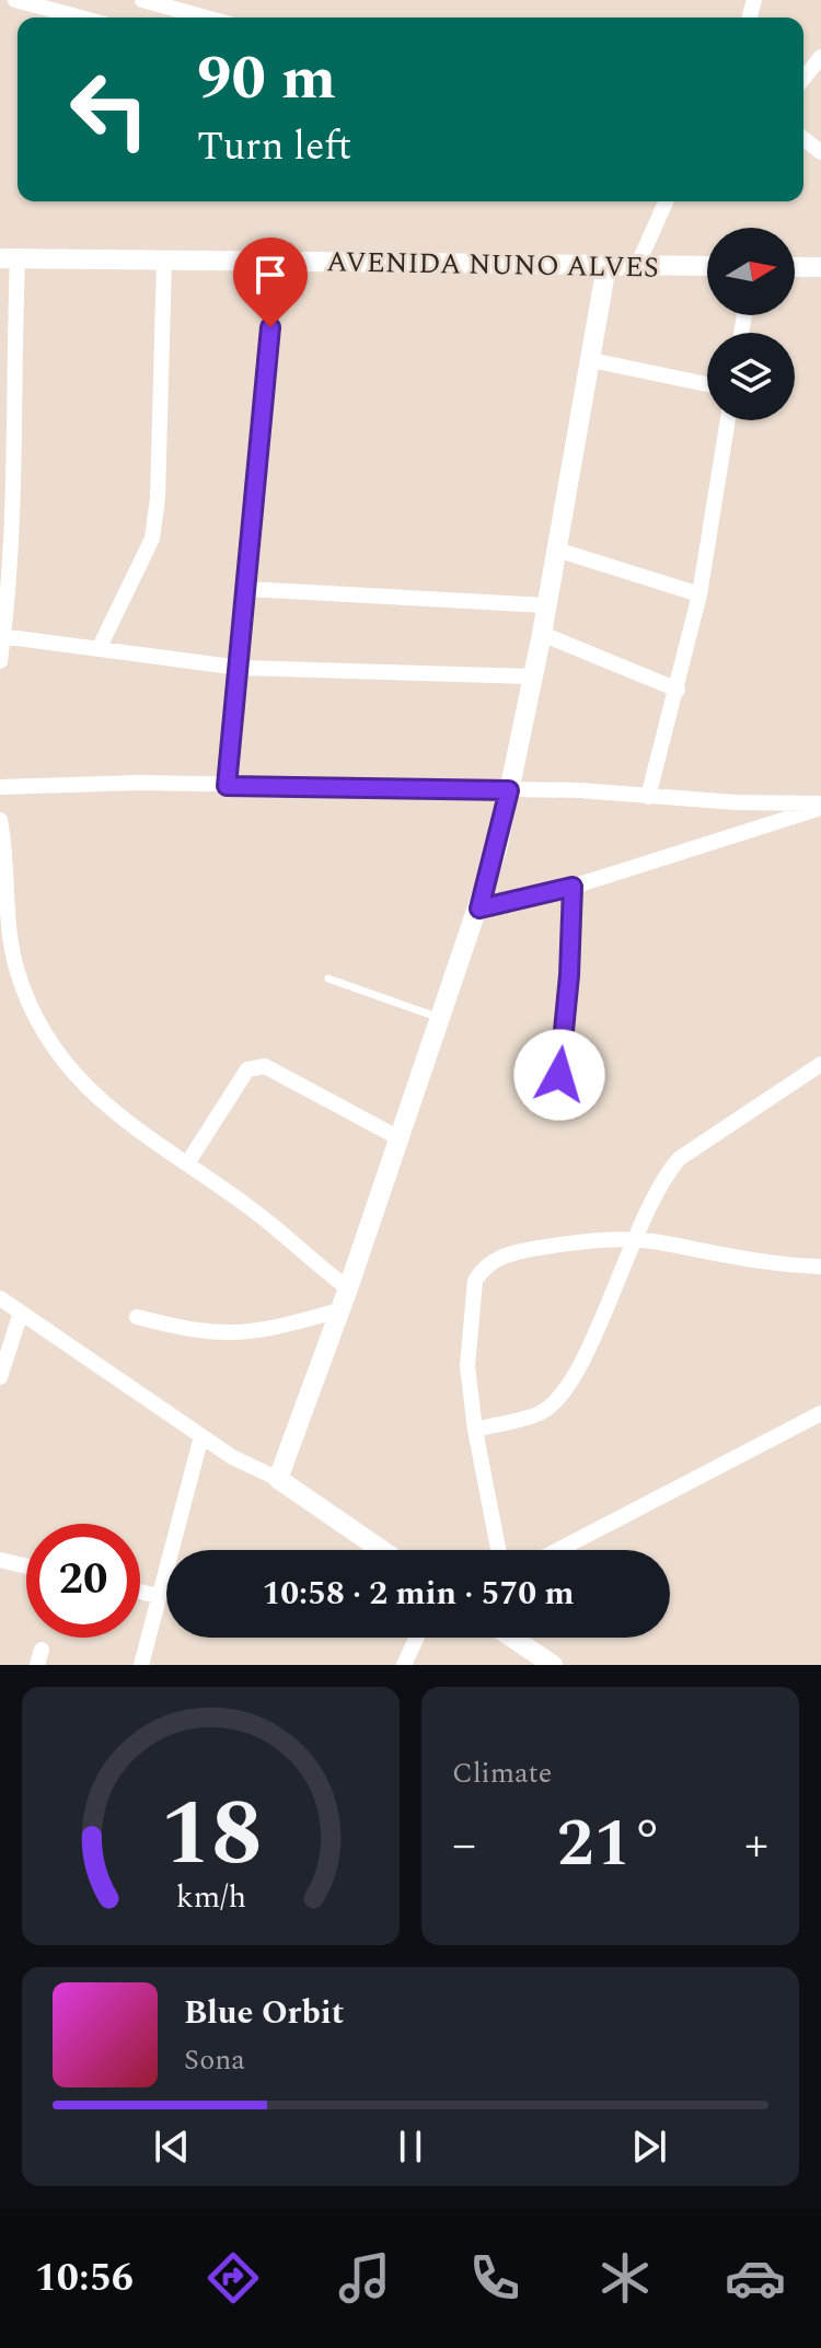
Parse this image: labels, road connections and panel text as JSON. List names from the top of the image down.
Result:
{
  "streets": {
    "street": ["AVENIDA NUNO ALVES"]
  },
  "north": "right",
  "page": {
    "turn": ["90 m", "Turn left"],
    "limit": "20",
    "trip": "10:58 · 2 min · 570 m",
    "tile": "Climate",
    "heat": ["−", "21°", "+"],
    "song": ["Blue Orbit", "Sona"],
    "tabs": "10:56",
    "gauge": ["18", "km/h"]
  }
}
